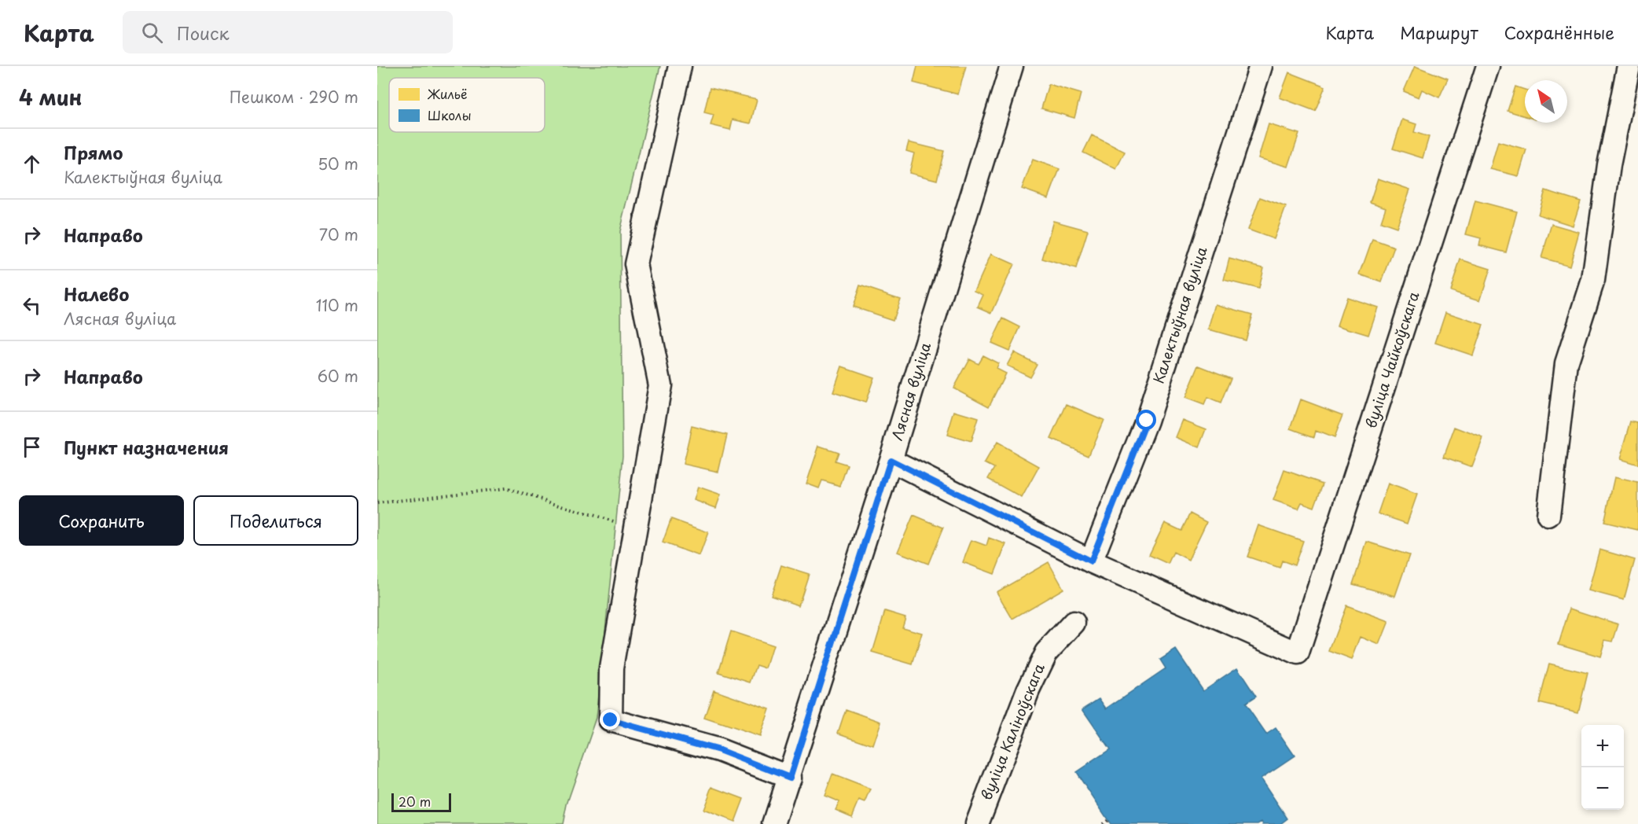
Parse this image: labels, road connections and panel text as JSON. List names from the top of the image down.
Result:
{
  "streets": {
    "street": [
      "Калектыўная вуліца",
      "вуліца Чайкоўскага",
      "Лясная вуліца",
      "вуліца Каліноўскага"
    ]
  },
  "crossings": [
    ["Калектыўная вуліца", "вуліца Чайкоўскага"]
  ],
  "legend": ["Жильё", "Школы"],
  "scale_bar": "20 m",
  "north": "top left",
  "page": {
    "header": "Карта",
    "search": "Поиск",
    "nav": ["Карта", "Маршрут", "Сохранённые"],
    "heading": ["4 мин", "Пешком · 290 m"],
    "list": [
      ["Прямо", "Калектыўная вуліца", "50 m"],
      ["Направо", "70 m"],
      ["Налево", "Лясная вуліца", "110 m"],
      ["Направо", "60 m"],
      "Пункт назначения"
    ],
    "buttons": ["Сохранить", "Поделиться"],
    "map_buttons": ["+", "−"],
    "scale": "20 m"
  }
}
